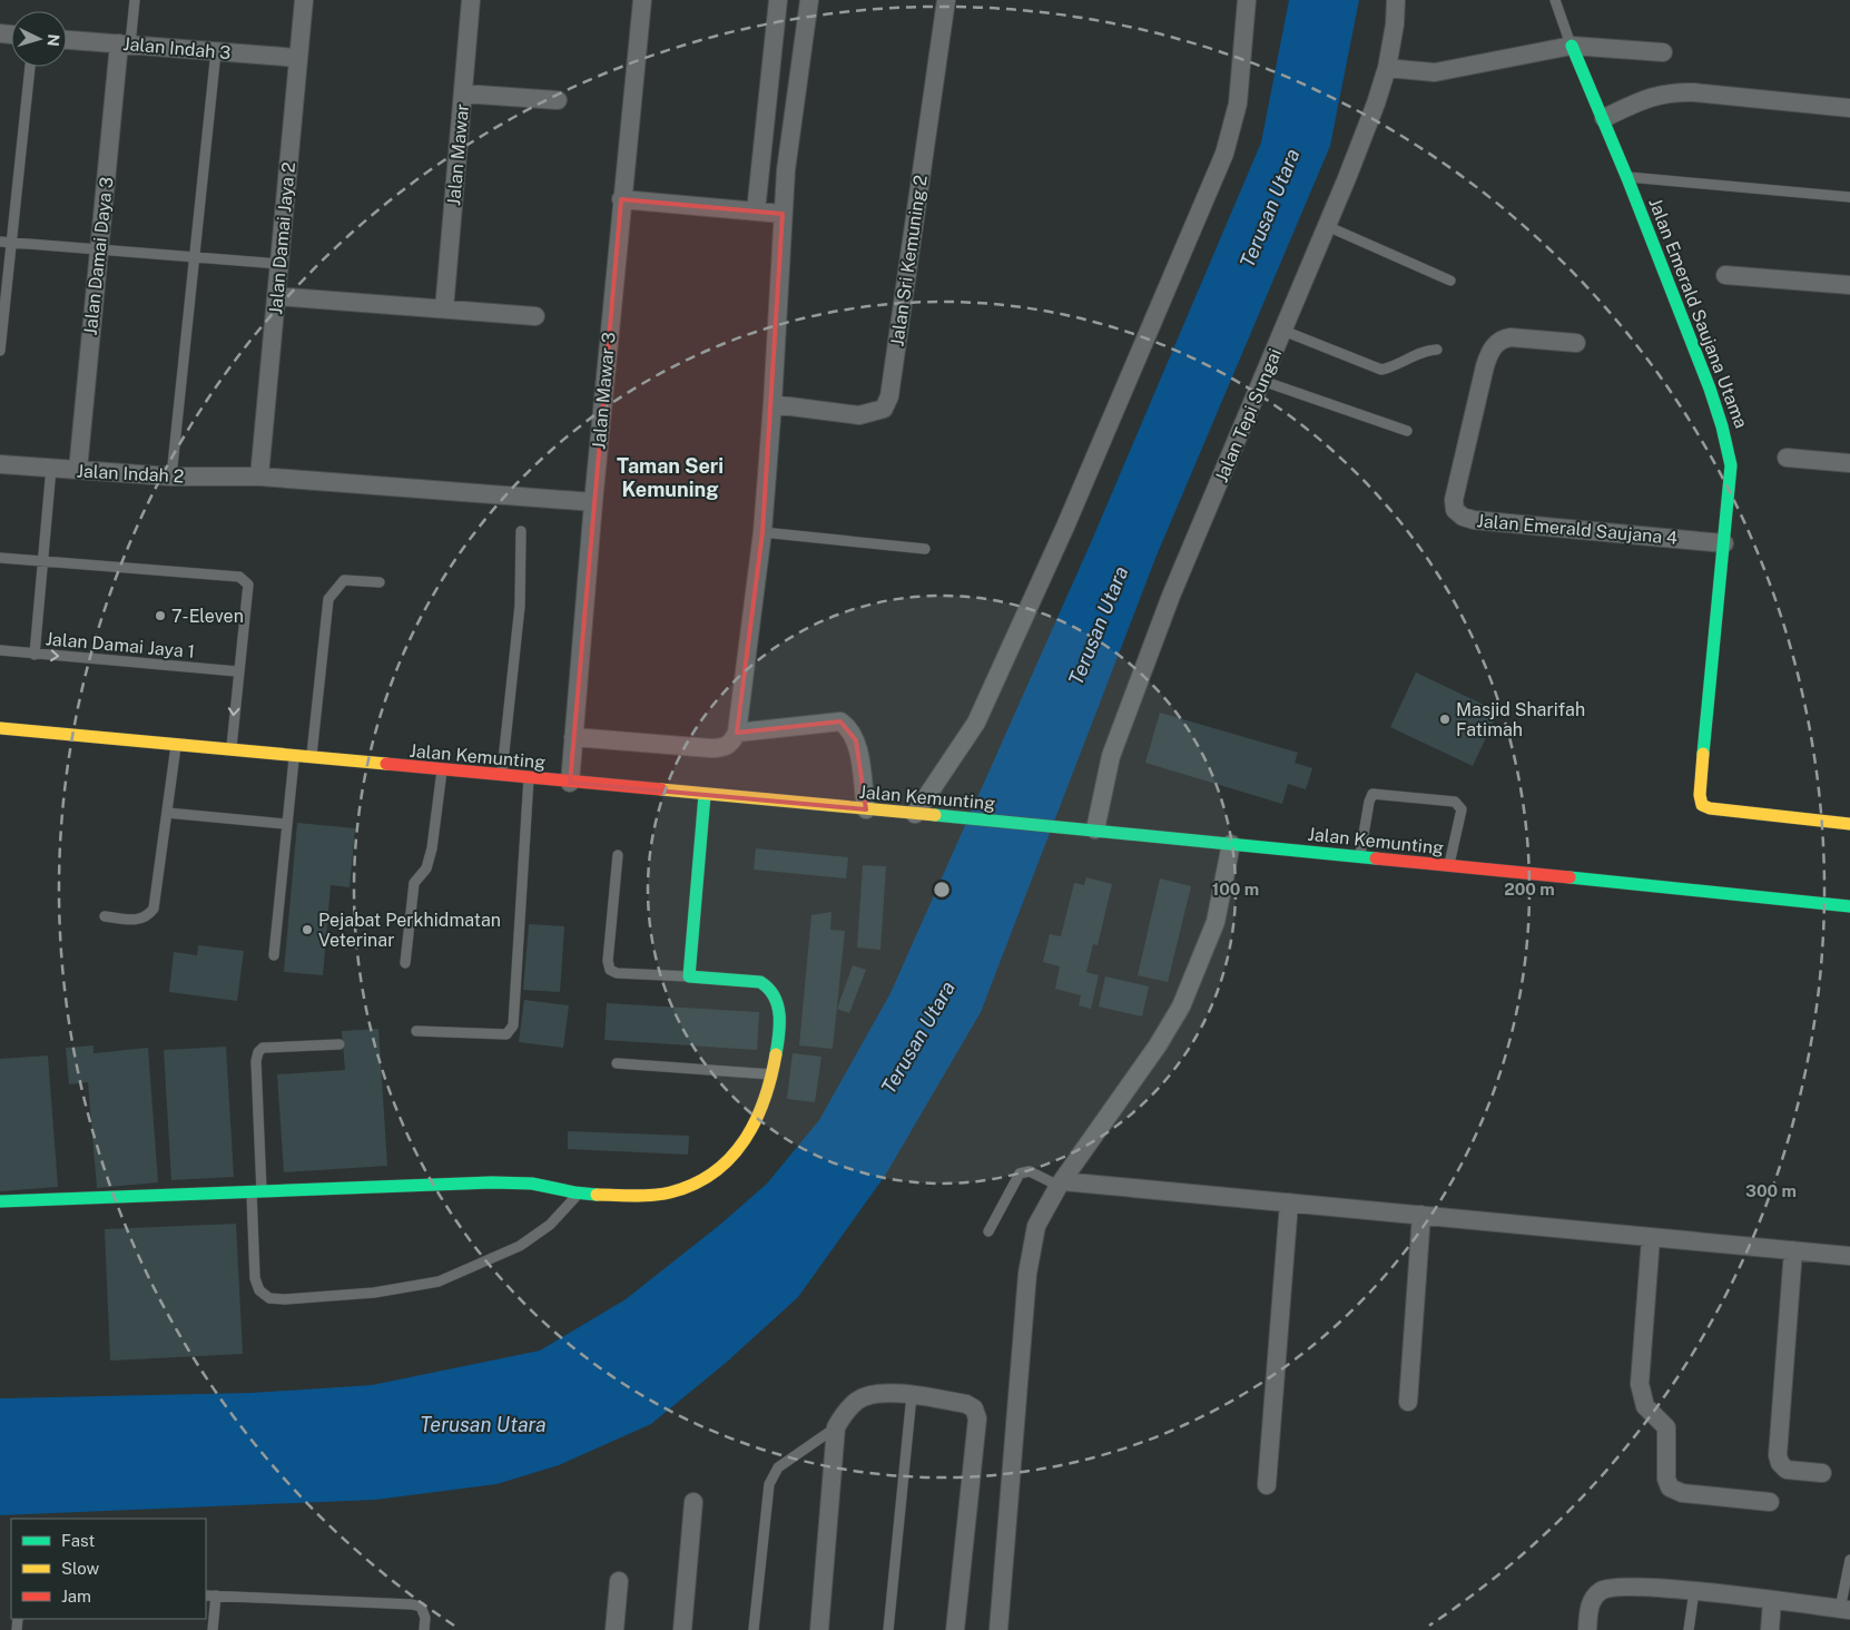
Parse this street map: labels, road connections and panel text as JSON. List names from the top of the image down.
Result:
{
  "streets": {
    "street": [
      "Jalan Indah 3",
      "Jalan Mawar",
      "Jalan Damai Jaya 2",
      "Jalan Damai Daya 3",
      "Jalan Sri Kemuning 2",
      "Jalan Emerald Saujana Utama",
      "Jalan Mawar 3",
      "Jalan Tepi Sungai",
      "Jalan Indah 2",
      "Jalan Emerald Saujana 4",
      "Jalan Kemunting"
    ],
    "lane": ["Jalan Damai Jaya 1"]
  },
  "crossings": [
    ["Jalan Indah 3", "Jalan Damai Jaya 2"],
    ["Jalan Indah 3", "Jalan Damai Daya 3"],
    ["Jalan Damai Jaya 2", "Jalan Indah 2"],
    ["Jalan Damai Daya 3", "Jalan Indah 2"],
    ["Jalan Emerald Saujana Utama", "Jalan Emerald Saujana 4"],
    ["Jalan Mawar 3", "Jalan Indah 2"],
    ["Jalan Mawar 3", "Jalan Kemunting"],
    ["Jalan Tepi Sungai", "Jalan Kemunting"]
  ],
  "one_way": ["Jalan Damai Jaya 1"],
  "districts": ["Taman Seri Kemuning"],
  "water": ["Terusan Utara"],
  "places": ["7-Eleven", "Masjid Sharifah Fatimah", "Pejabat Perkhidmatan Veterinar"],
  "legend": ["Fast", "Slow", "Jam"],
  "north": "right",
  "rings": ["100 m", "200 m", "300 m"]
}
